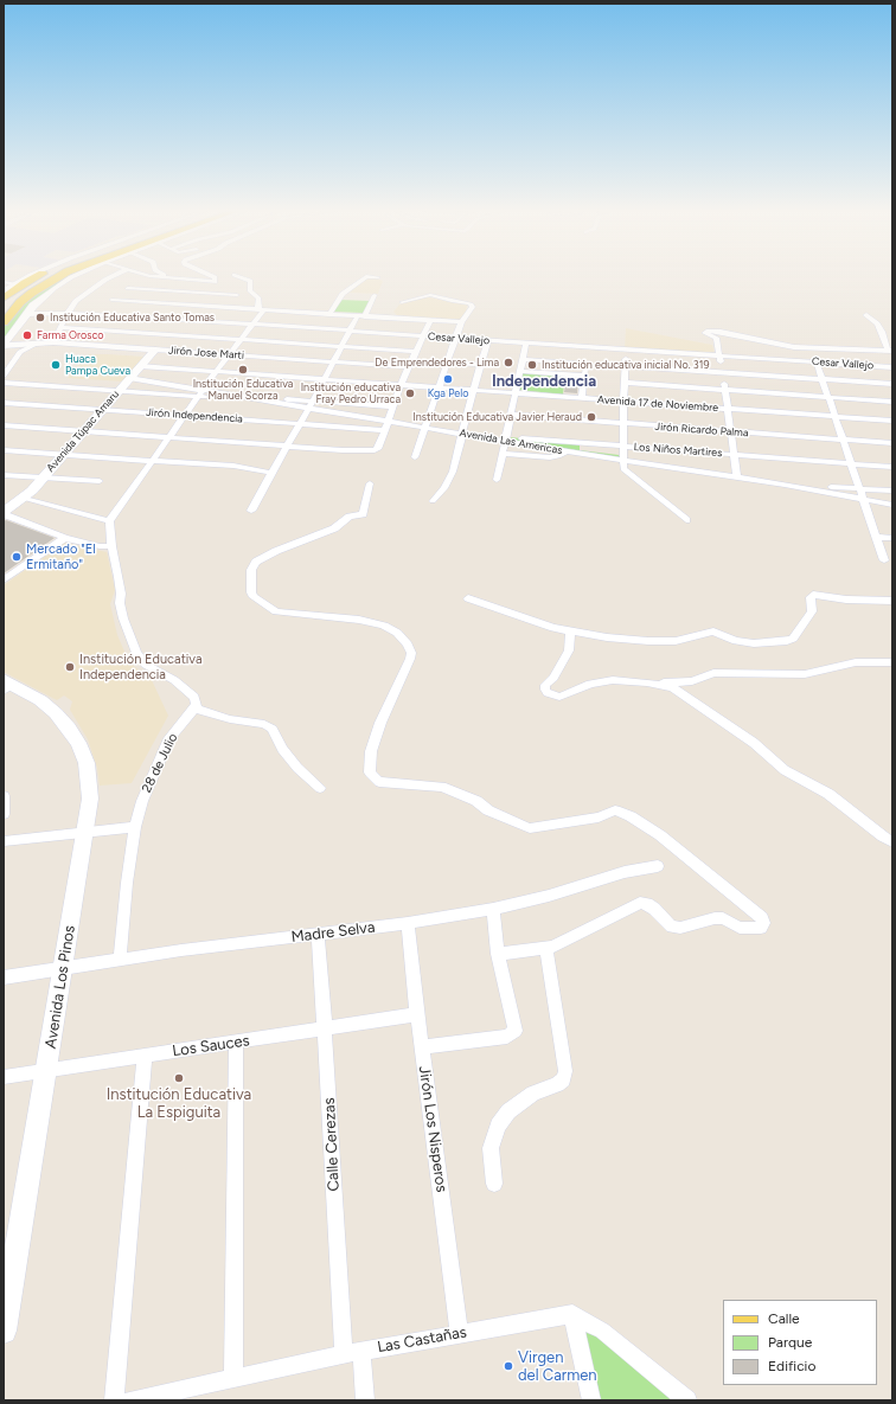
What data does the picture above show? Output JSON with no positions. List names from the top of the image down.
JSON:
{
  "streets": {
    "street": [
      "Cesar Vallejo",
      "Jirón Jose Marti",
      "Avenida 17 de Noviembre",
      "Jirón Independencia",
      "Jirón Ricardo Palma",
      "Avenida Túpac Amaru",
      "Avenida Las Americas",
      "Los Niños Martires",
      "28 de Julio",
      "Madre Selva",
      "Avenida Los Pinos",
      "Los Sauces",
      "Jirón Los Nisperos",
      "Calle Cerezas",
      "Las Castañas"
    ]
  },
  "crossings": [
    ["Cesar Vallejo", "Jirón Jose Marti"],
    ["Cesar Vallejo", "Avenida Túpac Amaru"],
    ["Jirón Jose Marti", "Avenida Túpac Amaru"],
    ["Avenida 17 de Noviembre", "Avenida Túpac Amaru"],
    ["Jirón Independencia", "Avenida Túpac Amaru"],
    ["Avenida Túpac Amaru", "Avenida Las Americas"],
    ["Avenida Las Americas", "Los Niños Martires"],
    ["28 de Julio", "Madre Selva"],
    ["Madre Selva", "Avenida Los Pinos"],
    ["Madre Selva", "Jirón Los Nisperos"],
    ["Madre Selva", "Calle Cerezas"],
    ["Avenida Los Pinos", "Los Sauces"],
    ["Los Sauces", "Jirón Los Nisperos"],
    ["Los Sauces", "Calle Cerezas"],
    ["Jirón Los Nisperos", "Las Castañas"],
    ["Calle Cerezas", "Las Castañas"]
  ],
  "districts": ["Independencia"],
  "places": [
    "Institución Educativa Santo Tomas",
    "Farma Orosco",
    "De Emprendedores - Lima",
    "Huaca Pampa Cueva",
    "Institución educativa inicial No. 319",
    "Institución Educativa Manuel Scorza",
    "Kga Pelo",
    "Institución educativa Fray Pedro Urraca",
    "Institución Educativa Javier Heraud",
    "Mercado \"El Ermitaño\"",
    "Institución Educativa Independencia",
    "Institución Educativa La Espiguita",
    "Virgen del Carmen"
  ],
  "legend": ["Calle", "Parque", "Edificio"]
}
